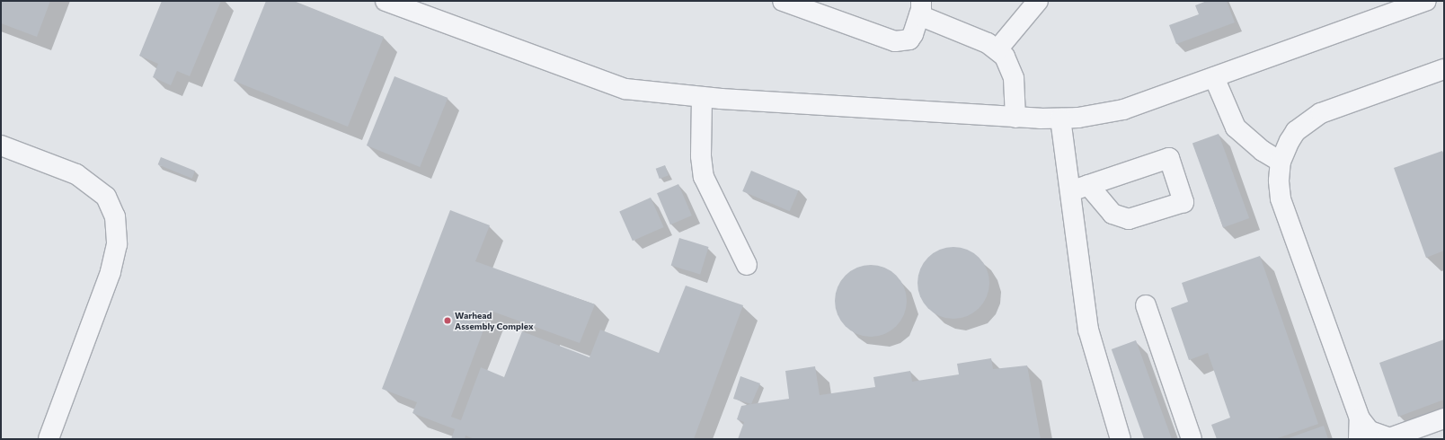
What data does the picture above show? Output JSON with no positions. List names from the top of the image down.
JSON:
{
  "places": ["Warhead Assembly Complex"]
}
